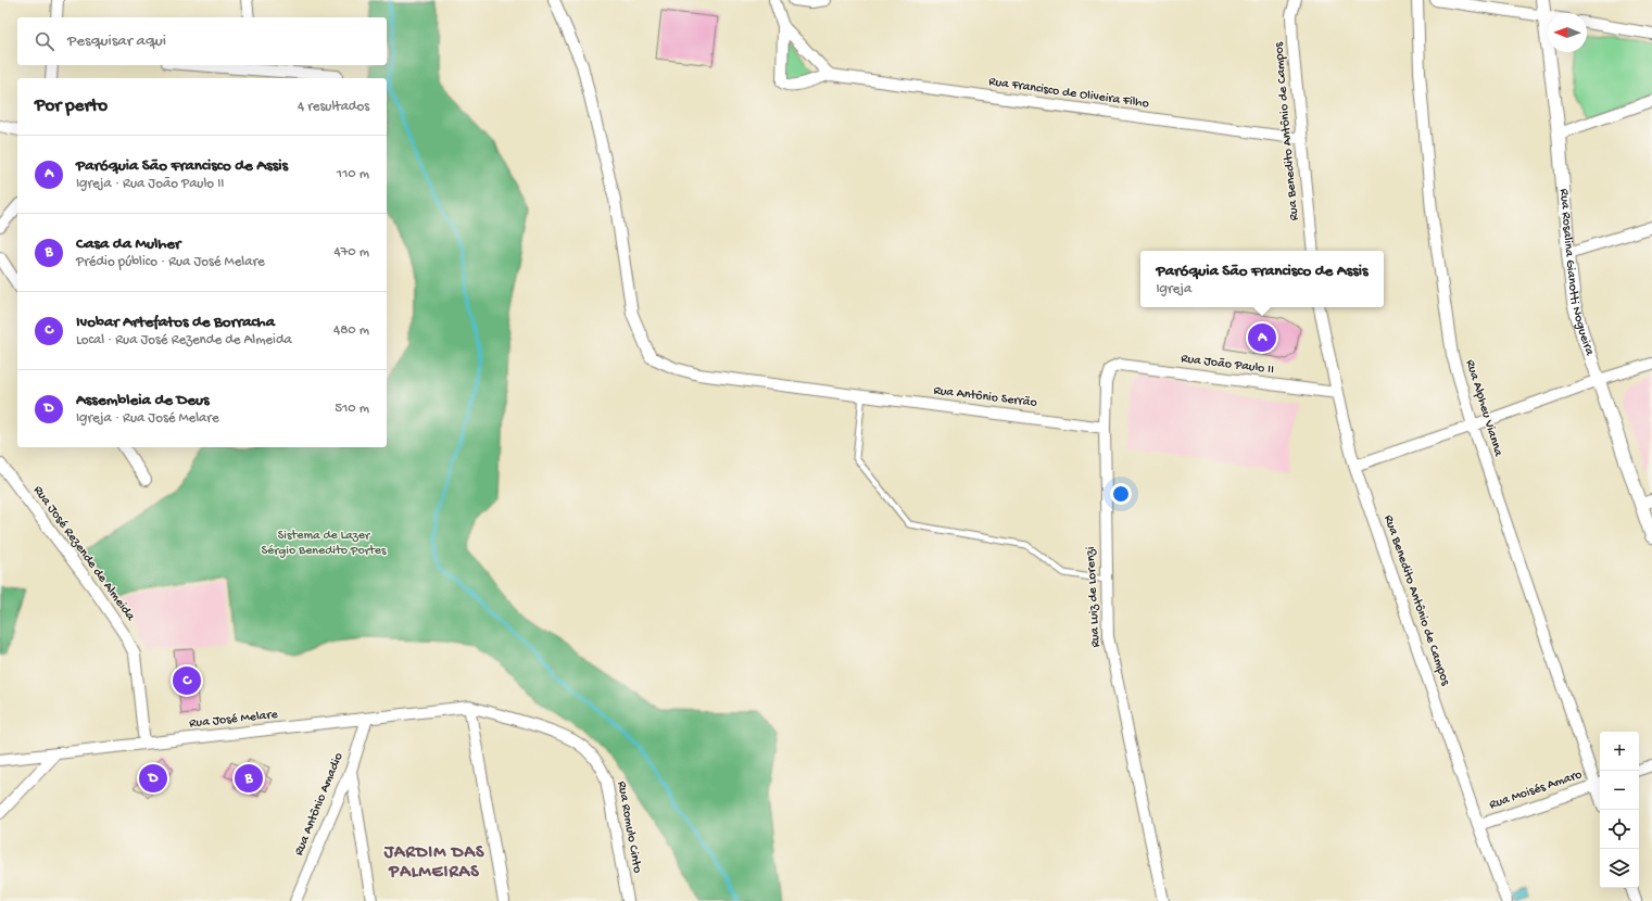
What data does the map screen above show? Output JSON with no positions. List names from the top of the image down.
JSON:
{
  "streets": {
    "street": [
      "Rua Francisco de Oliveira Filho",
      "Rua Benedito Antônio de Campos",
      "Rua Rosalina Gianotti Nogueira",
      "Rua João Paulo II",
      "Rua Antônio Serrão",
      "Rua Alpheu Vianna",
      "Rua José Rezende de Almeida",
      "Rua Luiz de Lorenzi",
      "Rua José Melare",
      "Rua Moisés Amaro",
      "Rua Antônio Amadio",
      "Rua Romulo Cinto"
    ]
  },
  "crossings": [
    ["Rua Francisco de Oliveira Filho", "Rua Benedito Antônio de Campos"],
    ["Rua Benedito Antônio de Campos", "Rua João Paulo II"],
    ["Rua Benedito Antônio de Campos", "Rua Moisés Amaro"],
    ["Rua João Paulo II", "Rua Luiz de Lorenzi"],
    ["Rua Antônio Serrão", "Rua Luiz de Lorenzi"],
    ["Rua Alpheu Vianna", "Rua Moisés Amaro"],
    ["Rua José Rezende de Almeida", "Rua José Melare"],
    ["Rua José Melare", "Rua Antônio Amadio"],
    ["Rua José Melare", "Rua Romulo Cinto"]
  ],
  "districts": ["JARDIM DAS PALMEIRAS"],
  "parks": ["Sistema de Lazer Sérgio Benedito Portes"],
  "north": "left",
  "page": {
    "search": "Pesquisar aqui",
    "heading": ["Por perto", "4 resultados"],
    "list": [
      {
        "mark": "A",
        "name": "Paróquia São Francisco de Assis",
        "note": "Igreja · Rua João Paulo II",
        "value": "110 m"
      },
      {
        "mark": "B",
        "name": "Casa da Mulher",
        "note": "Prédio público · Rua José Melare",
        "value": "470 m"
      },
      {
        "mark": "C",
        "name": "Ivobar Artefatos de Borracha",
        "note": "Local · Rua José Rezende de Almeida",
        "value": "480 m"
      },
      {
        "mark": "D",
        "name": "Assembleia de Deus",
        "note": "Igreja · Rua José Melare",
        "value": "510 m"
      }
    ],
    "popup": ["Paróquia São Francisco de Assis", "Igreja"],
    "pins": [
      "A",
      "C",
      "B",
      "D"
    ],
    "map_buttons": ["+", "−"]
  }
}
